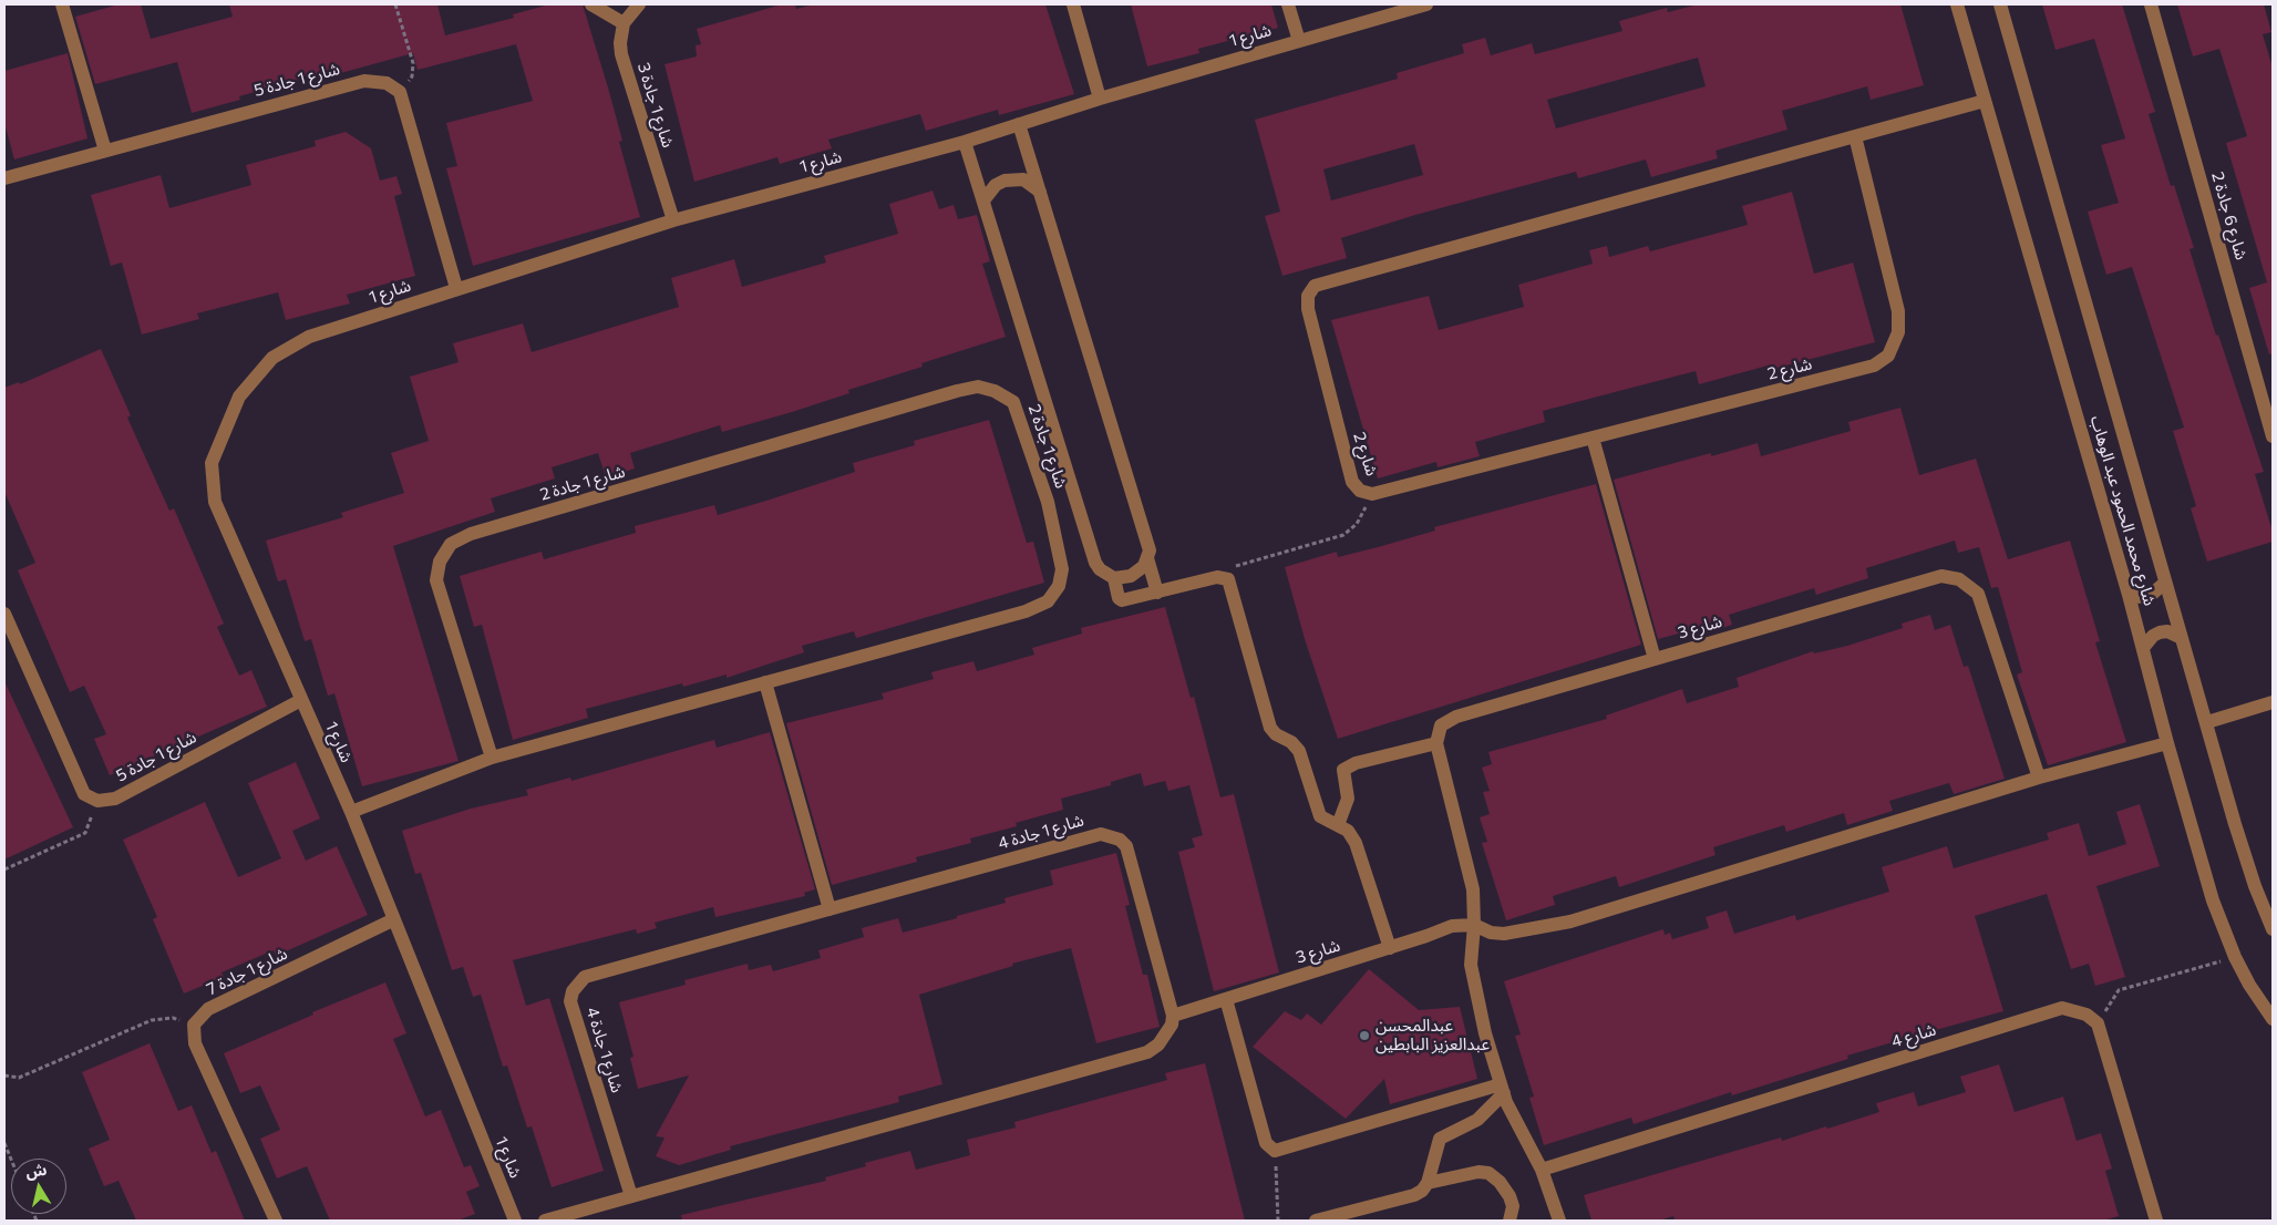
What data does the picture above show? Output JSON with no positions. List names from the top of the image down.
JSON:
{
  "streets": {
    "street": [
      "شارع 1",
      "شارع 1 جادة 5",
      "شارع 1 جادة 3",
      "شارع 6 جادة 2",
      "شارع 2",
      "شارع 1 جادة 2",
      "شارع محمد الحمود عبد الوهاب",
      "شارع 3",
      "شارع 1 جادة 4",
      "شارع 1 جادة 7",
      "شارع 4"
    ]
  },
  "crossings": [
    ["شارع 1", "شارع 1 جادة 5"],
    ["شارع 1", "شارع 1 جادة 3"],
    ["شارع 1", "شارع 1 جادة 2"],
    ["شارع 1", "شارع 1 جادة 7"],
    ["شارع 2", "شارع محمد الحمود عبد الوهاب"],
    ["شارع محمد الحمود عبد الوهاب", "شارع 3"],
    ["شارع 3", "شارع 1 جادة 4"]
  ],
  "places": ["عبدالمحسن عبدالعزيز البابطين"],
  "north": "top"
}
